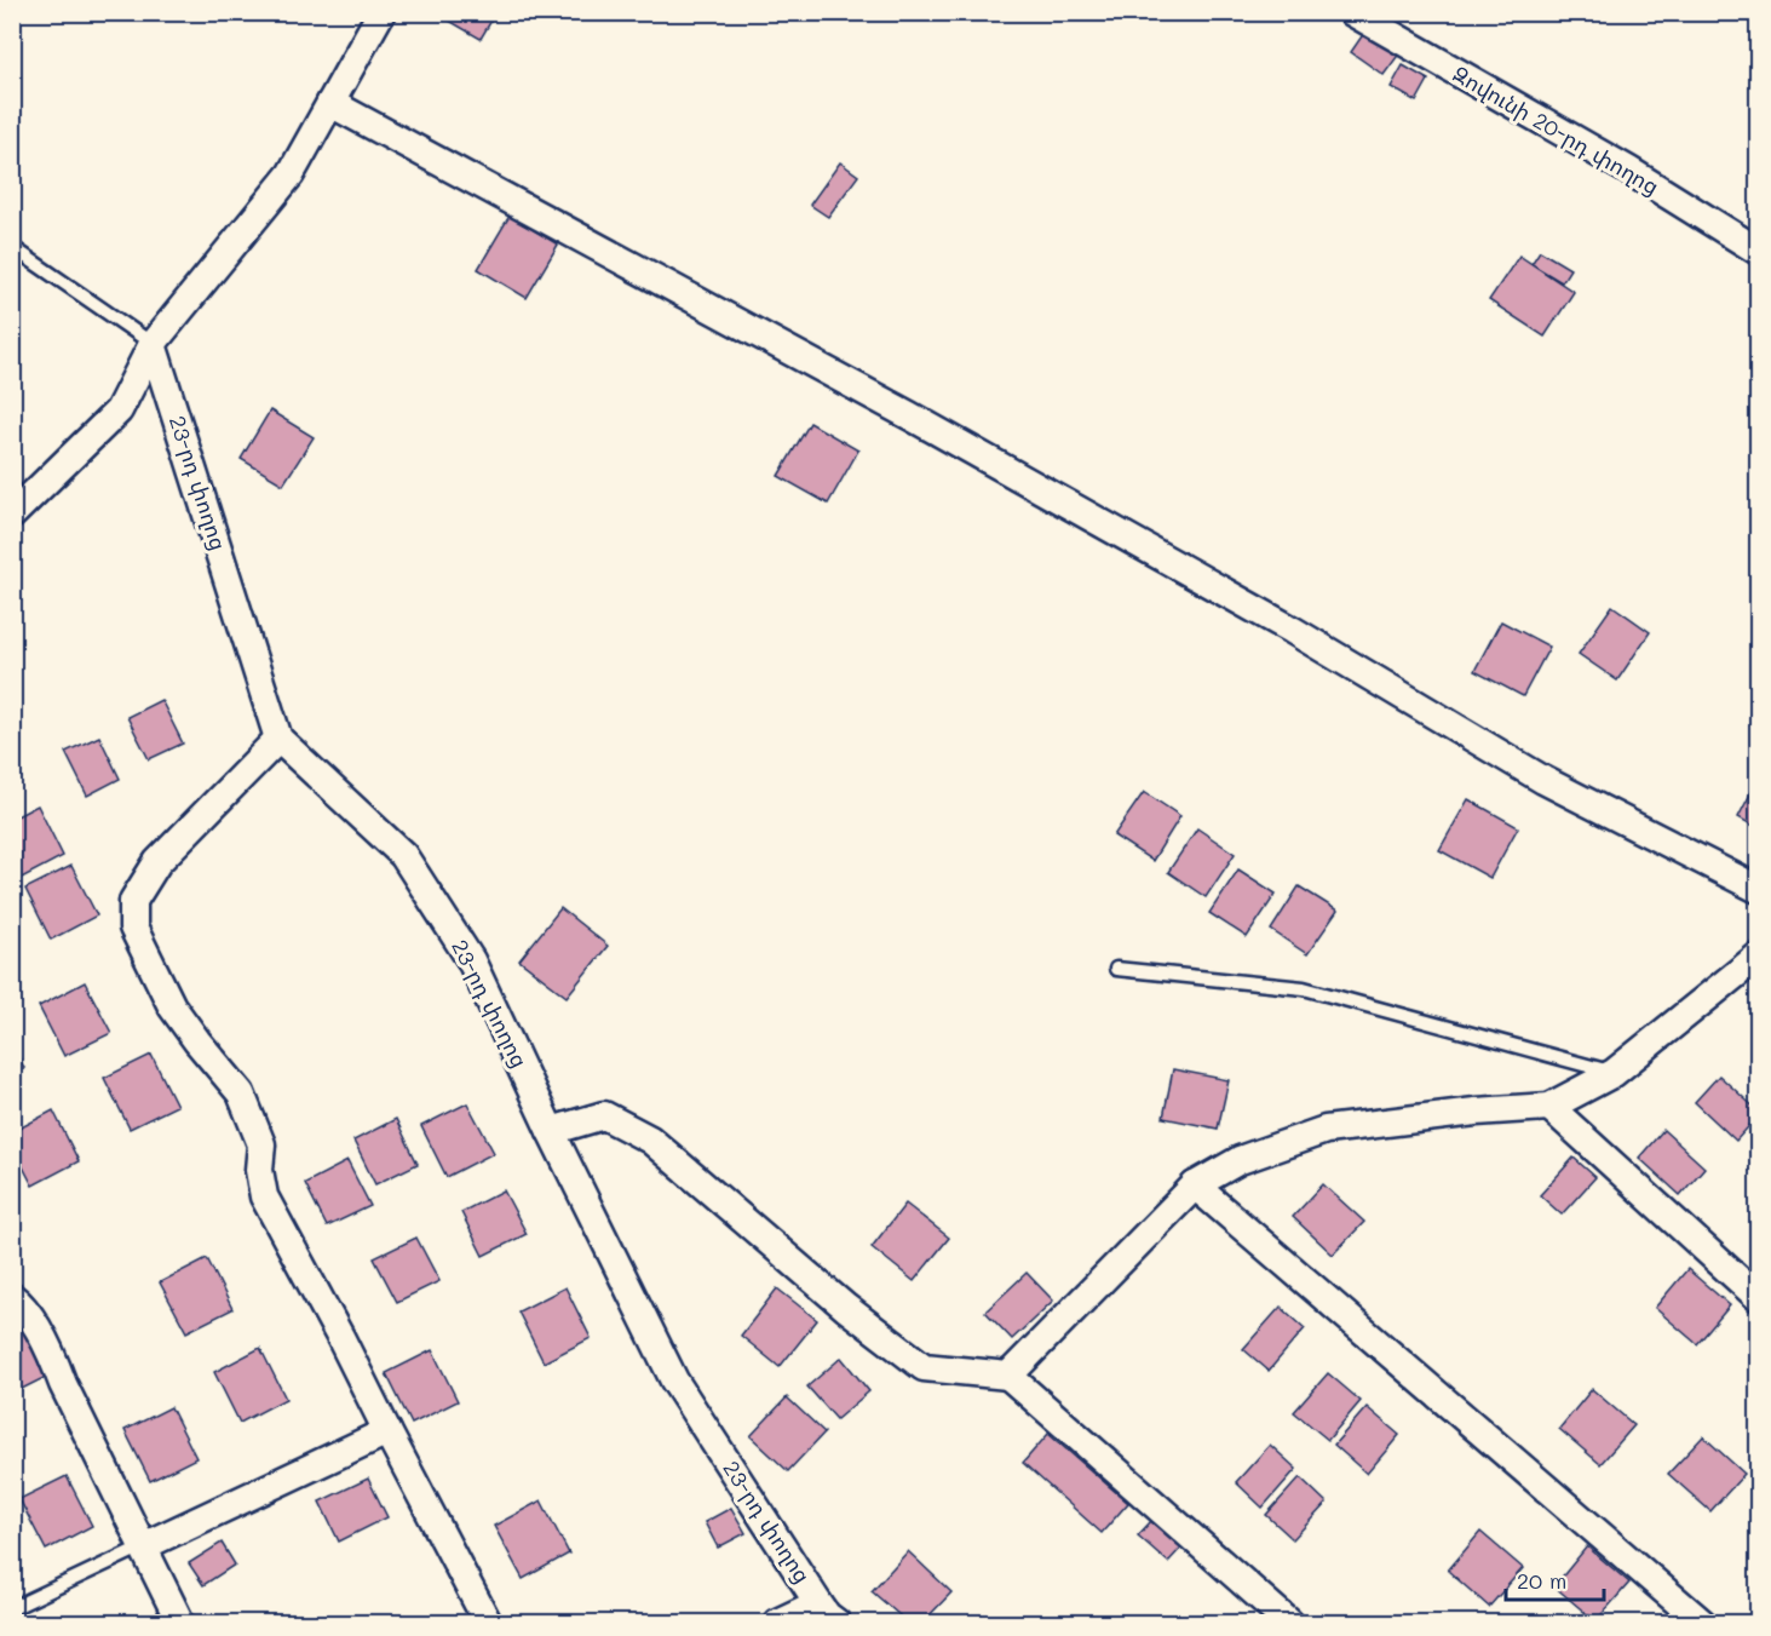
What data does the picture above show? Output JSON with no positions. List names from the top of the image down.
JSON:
{
  "streets": {
    "street": ["Զովունի 20-րդ փողոց", "23-րդ փողոց"]
  },
  "scale_bar": "20 m"
}
